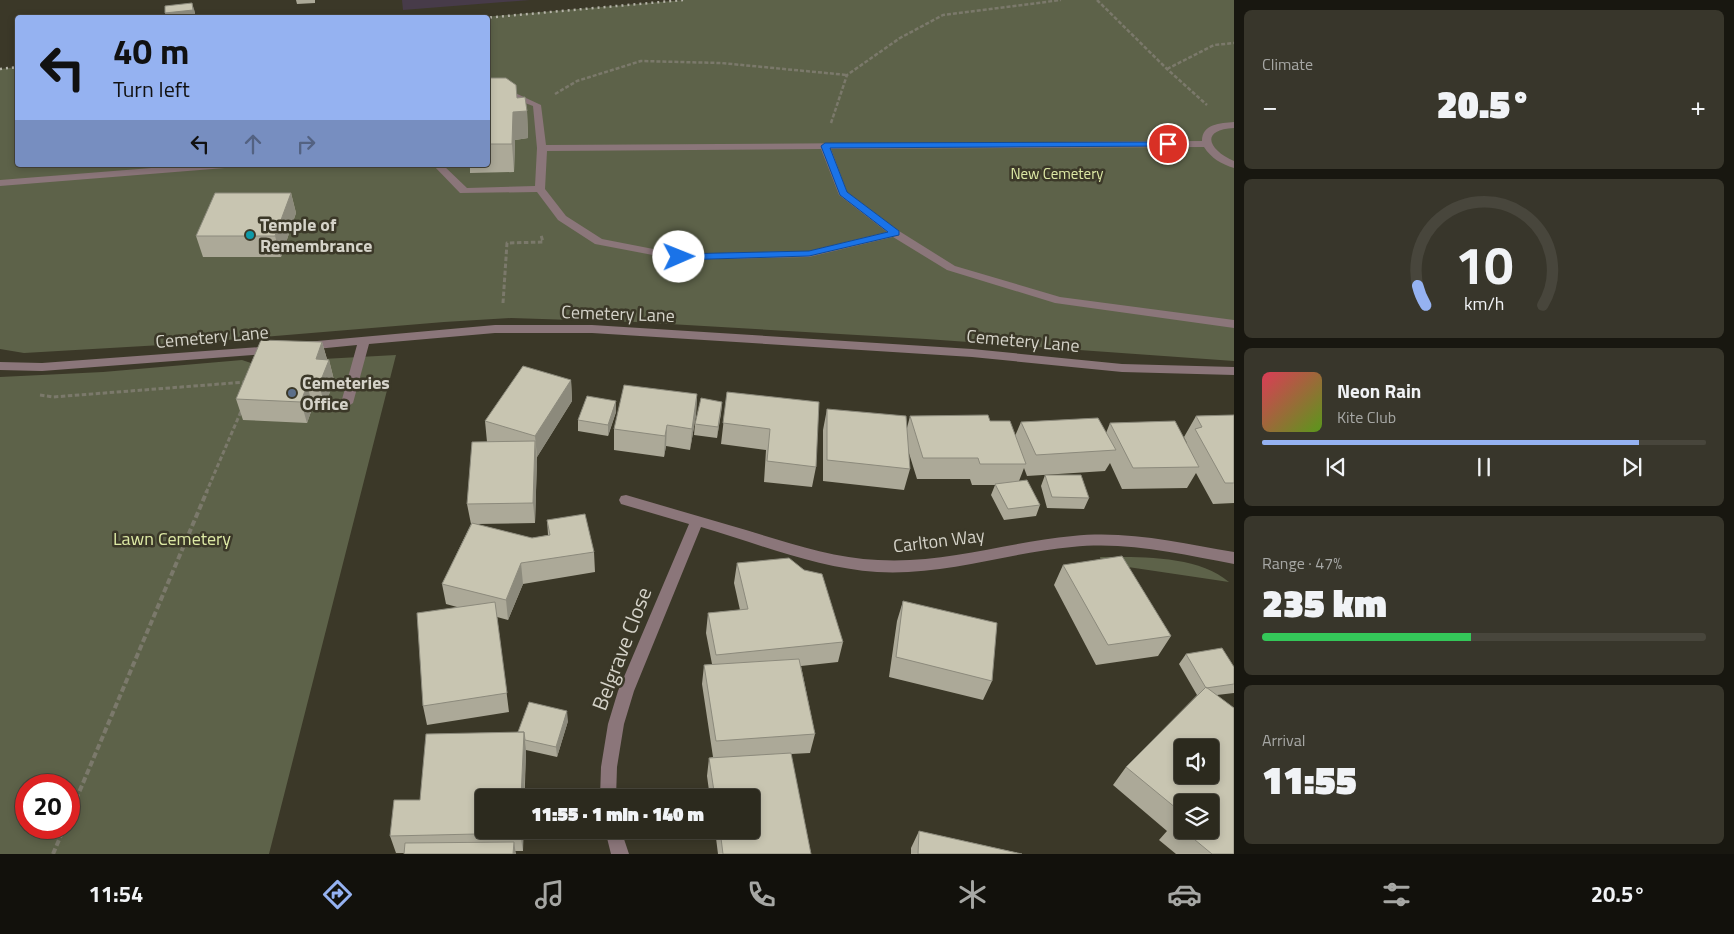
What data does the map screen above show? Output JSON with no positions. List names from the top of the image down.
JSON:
{
  "streets": {
    "street": ["Cemetery Lane", "Carlton Way", "Belgrave Close"]
  },
  "crossings": [
    ["Carlton Way", "Belgrave Close"]
  ],
  "parks": ["New Cemetery", "Lawn Cemetery"],
  "places": ["Temple of Remembrance", "Cemeteries Office"],
  "page": {
    "tile": [
      "Climate",
      ["Range · 47%", "235 km"],
      ["Arrival", "11:55"]
    ],
    "turn": ["40 m", "Turn left"],
    "heat": ["−", "20.5°", "+"],
    "song": ["Neon Rain", "Kite Club"],
    "limit": "20",
    "trip": "11:55 · 1 min · 140 m",
    "tabs": ["11:54", "20.5°"],
    "gauge": ["10", "km/h"]
  }
}
